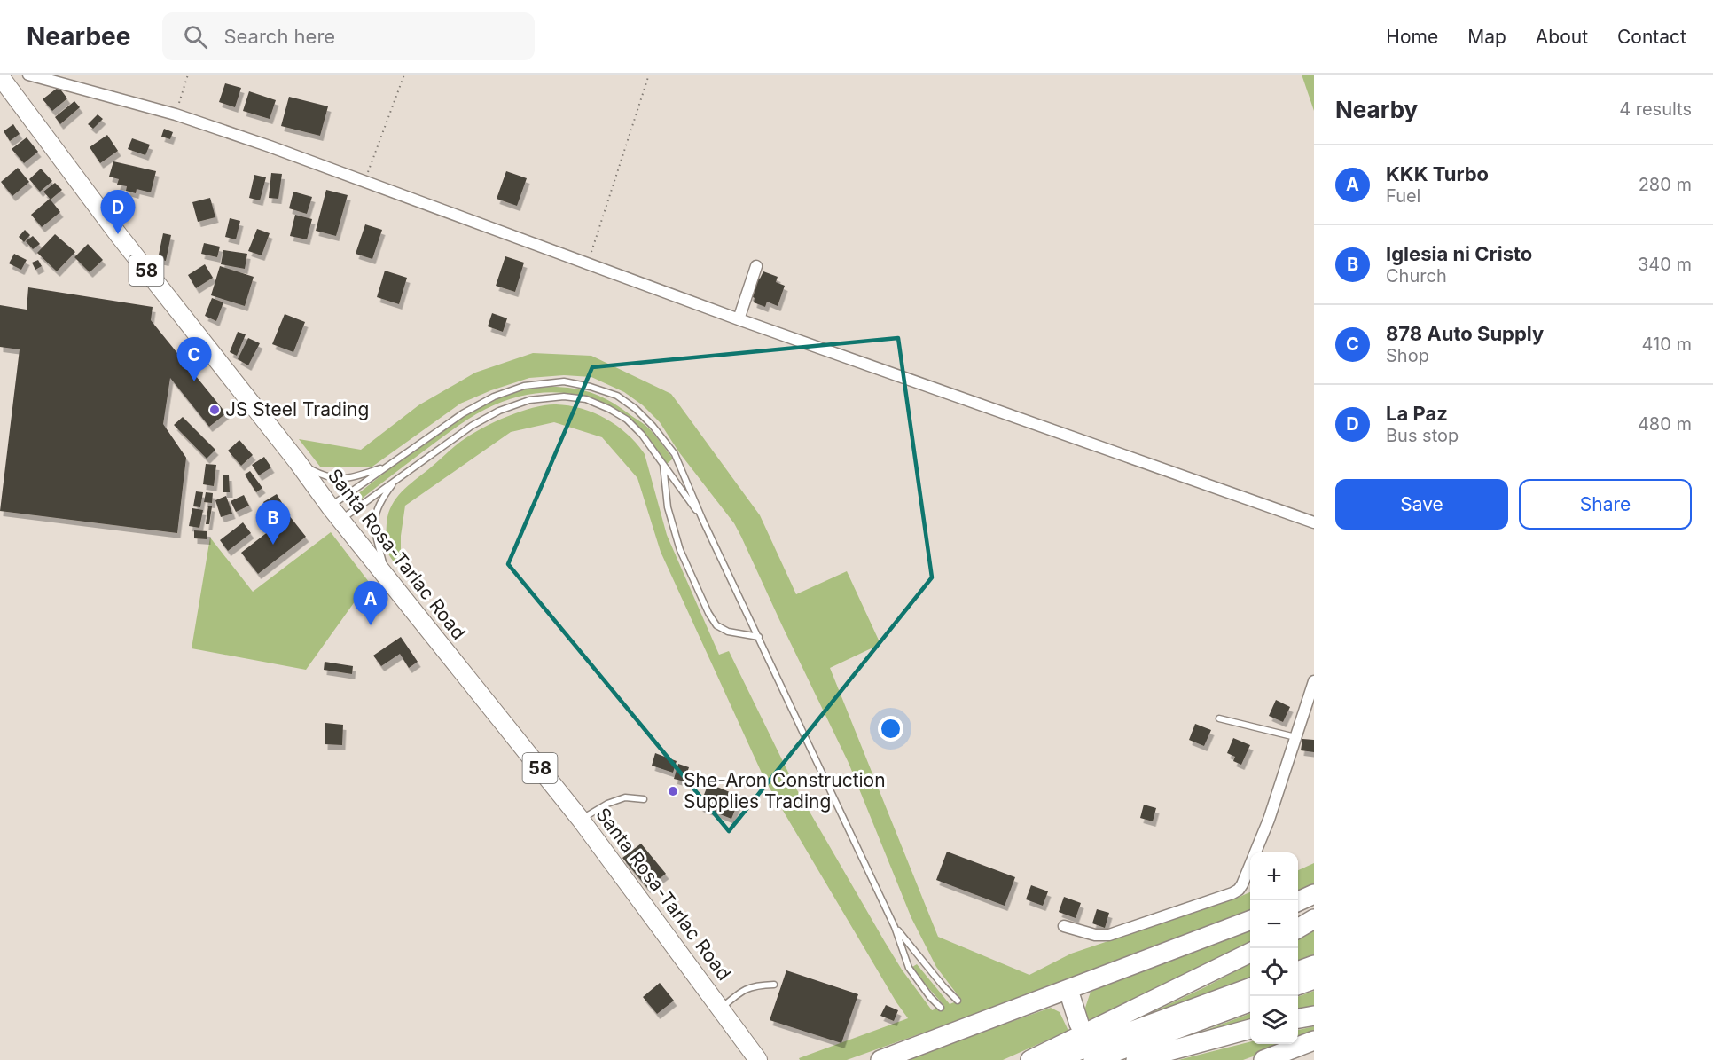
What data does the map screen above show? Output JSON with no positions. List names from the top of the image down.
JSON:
{
  "streets": {
    "highway": ["58", "Santa Rosa-Tarlac Road"]
  },
  "places": ["JS Steel Trading", "She-Aron Construction Supplies Trading"],
  "page": {
    "header": "Nearbee",
    "search": "Search here",
    "nav": [
      "Home",
      "Map",
      "About",
      "Contact"
    ],
    "heading": ["Nearby", "4 results"],
    "list": [
      {
        "mark": "A",
        "name": "KKK Turbo",
        "note": "Fuel",
        "value": "280 m"
      },
      {
        "mark": "B",
        "name": "Iglesia ni Cristo",
        "note": "Church",
        "value": "340 m"
      },
      {
        "mark": "C",
        "name": "878 Auto Supply",
        "note": "Shop",
        "value": "410 m"
      },
      {
        "mark": "D",
        "name": "La Paz",
        "note": "Bus stop",
        "value": "480 m"
      }
    ],
    "pins": [
      "D",
      "C",
      "B",
      "A"
    ],
    "buttons": ["Save", "Share"],
    "map_buttons": ["+", "−"]
  }
}
